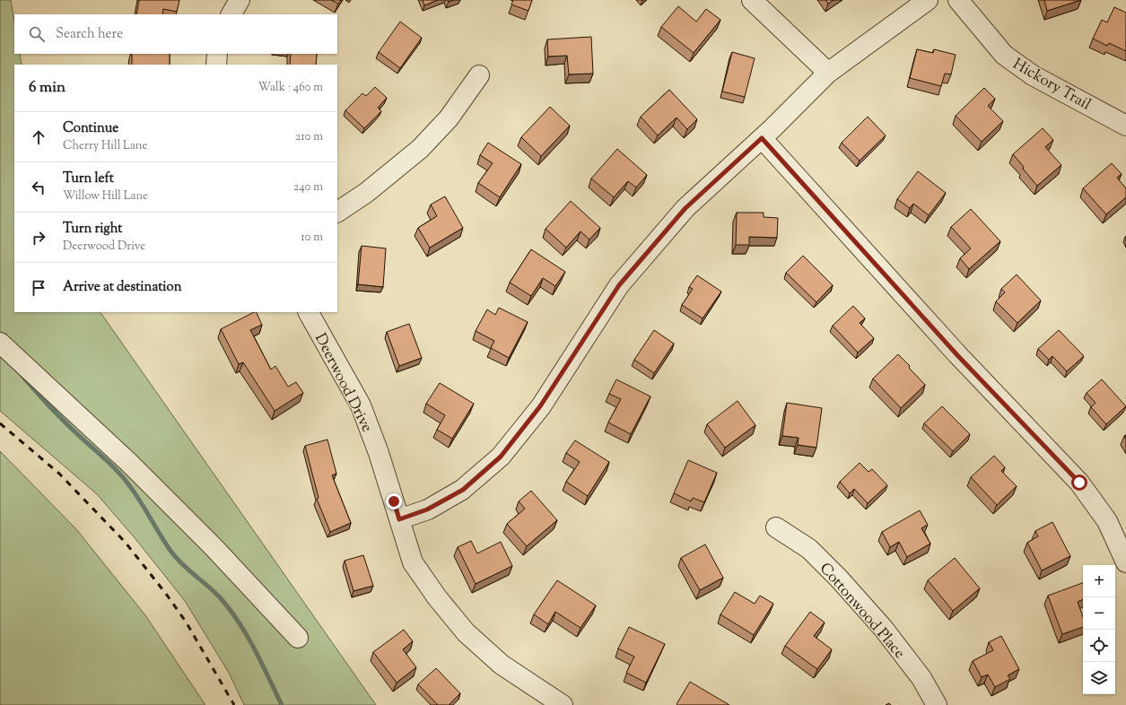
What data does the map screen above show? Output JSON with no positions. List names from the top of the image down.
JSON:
{
  "streets": {
    "street": ["Hickory Trail", "Deerwood Drive", "Cottonwood Place"]
  },
  "page": {
    "search": "Search here",
    "heading": ["6 min", "Walk · 460 m"],
    "list": [
      ["Continue", "Cherry Hill Lane", "210 m"],
      ["Turn left", "Willow Hill Lane", "240 m"],
      ["Turn right", "Deerwood Drive", "10 m"],
      "Arrive at destination"
    ],
    "map_buttons": ["+", "−"]
  }
}
